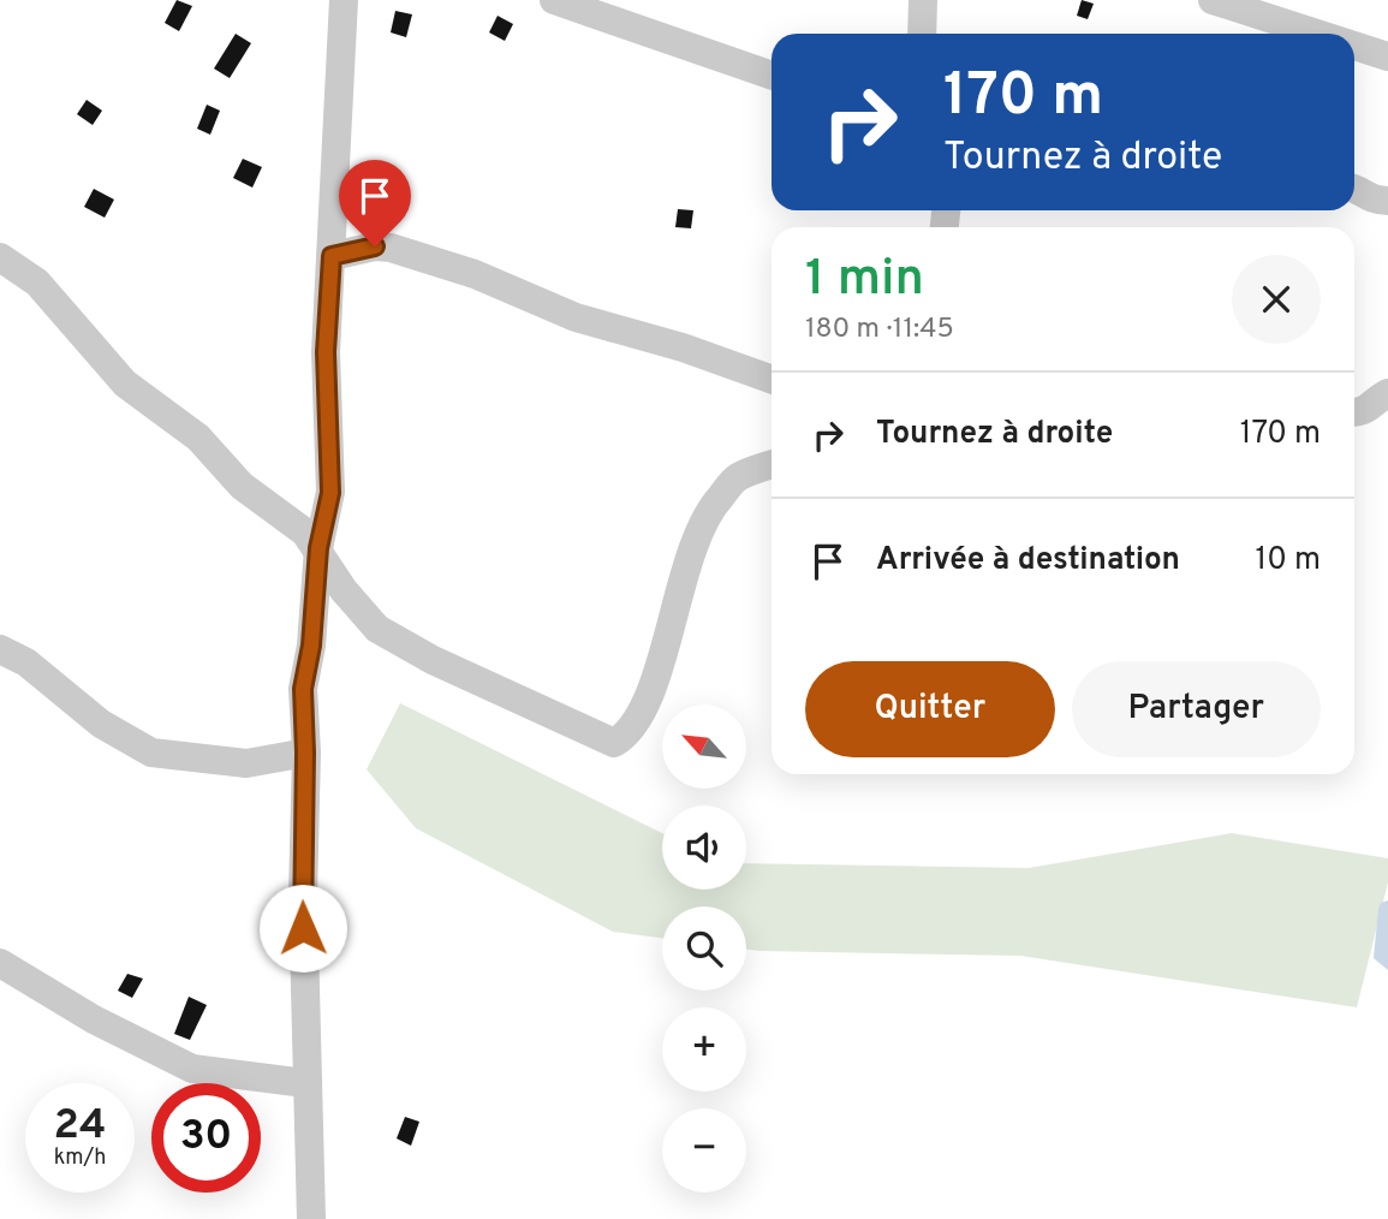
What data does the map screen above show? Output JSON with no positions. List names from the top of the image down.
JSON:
{
  "north": "top left",
  "page": {
    "turn": ["170 m", "Tournez à droite"],
    "heading": ["1 min", "180 m · 11:45"],
    "list": [
      {
        "name": "Tournez à droite",
        "value": "170 m"
      },
      {
        "name": "Arrivée à destination",
        "value": "10 m"
      }
    ],
    "buttons": ["Quitter", "Partager"],
    "map_buttons": ["+", "−"],
    "speed": "24 km/h",
    "limit": "30"
  }
}
